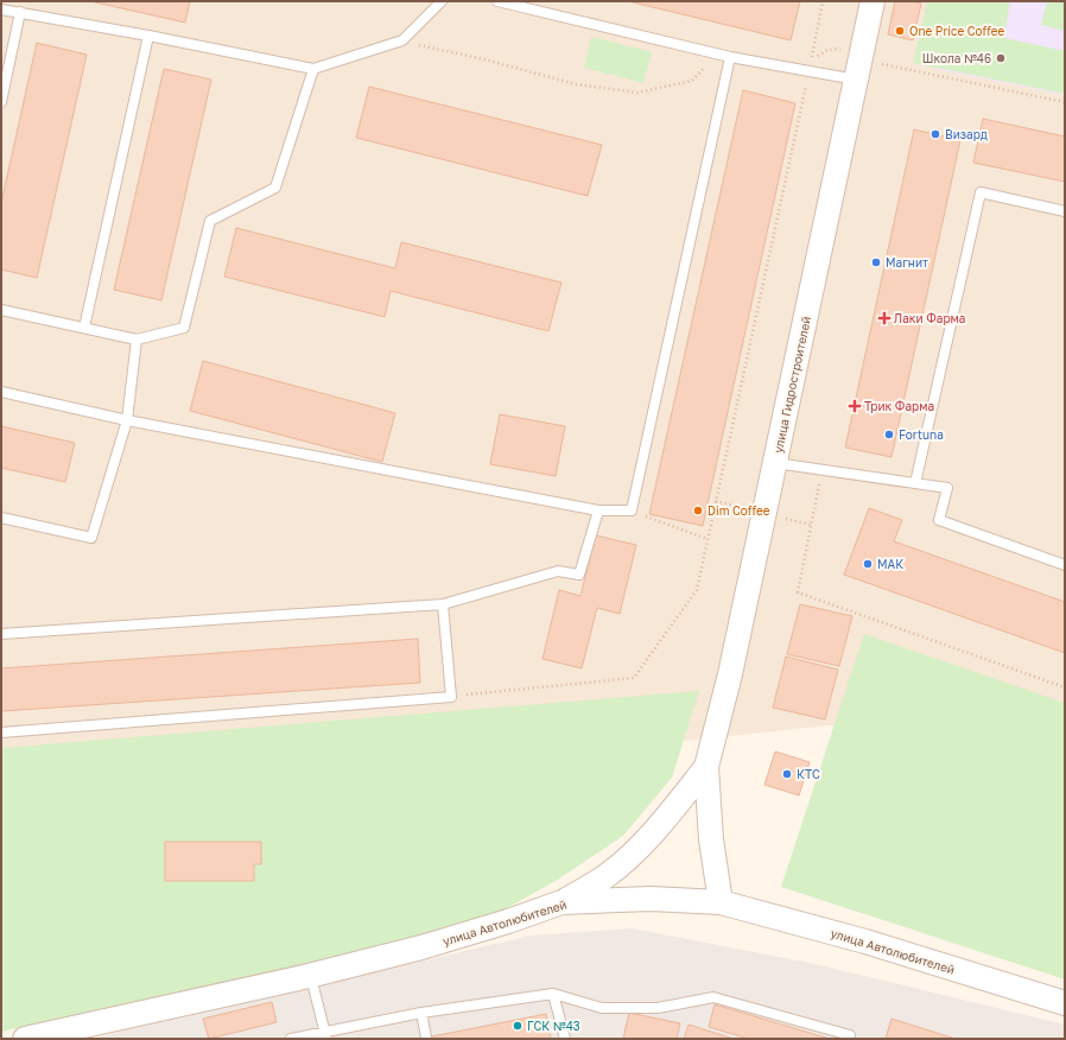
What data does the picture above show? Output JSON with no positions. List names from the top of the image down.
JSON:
{
  "streets": {
    "street": ["улица Гидростроителей", "улица Автолюбителей"]
  },
  "crossings": [
    ["улица Гидростроителей", "улица Автолюбителей"]
  ],
  "places": {
    "other": [
      "One Price Coffee",
      "Школа №46",
      "Визард",
      "Магнит",
      "Fortuna",
      "Dim Coffee",
      "МАК",
      "КТС",
      "ГСК №43"
    ],
    "health": ["Лаки Фарма", "Трик Фарма"]
  }
}
